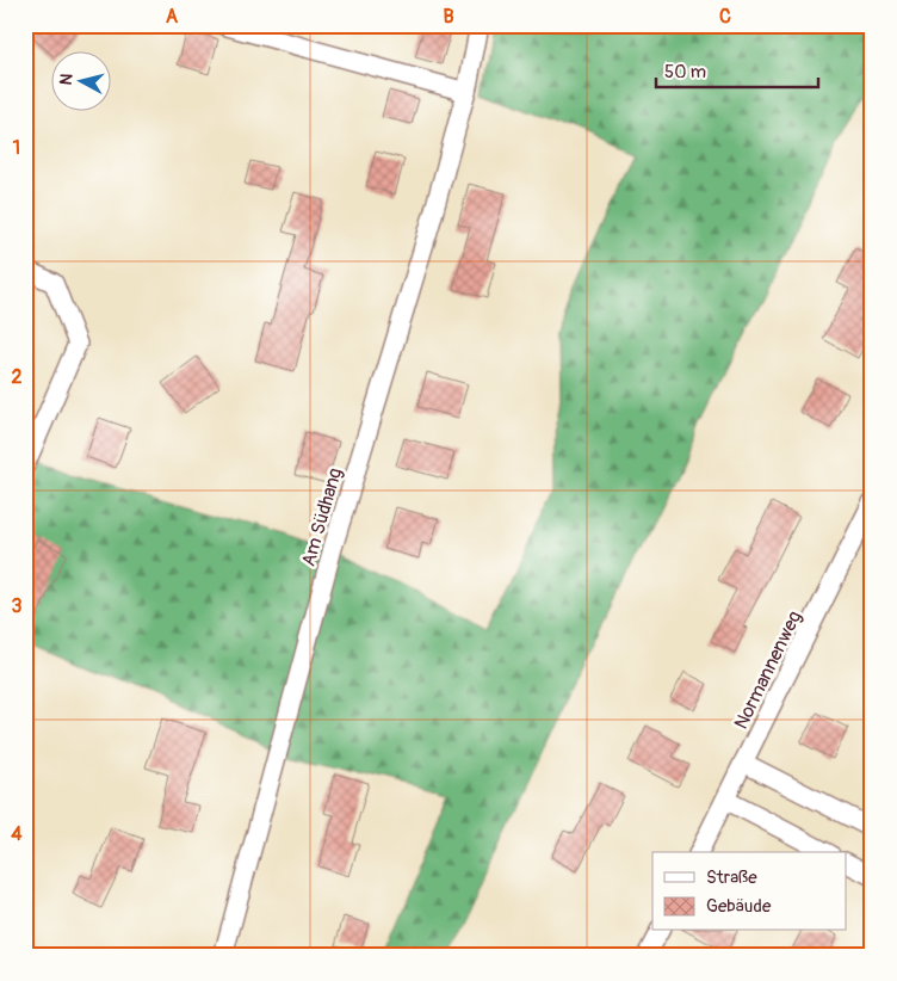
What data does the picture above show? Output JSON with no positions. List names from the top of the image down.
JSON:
{
  "streets": {
    "street": ["Am Südhang", "Normannenweg"]
  },
  "legend": ["Straße", "Gebäude"],
  "scale_bar": "50 m",
  "north": "left",
  "grid": {
    "columns": ["A", "B", "C"],
    "rows": [
      "1",
      "2",
      "3",
      "4"
    ]
  }
}
